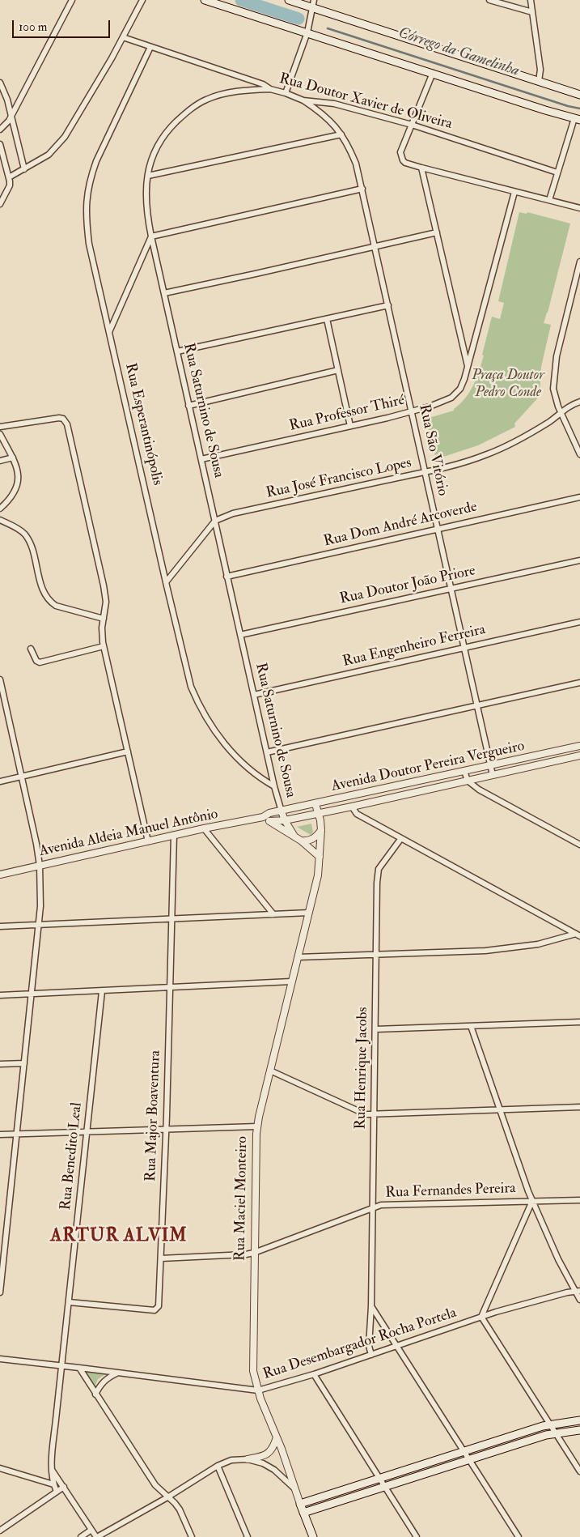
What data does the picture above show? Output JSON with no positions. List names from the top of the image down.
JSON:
{
  "streets": {
    "main road": ["Rua Maciel Monteiro"],
    "street": [
      "Rua Doutor Xavier de Oliveira",
      "Rua Saturnino de Sousa",
      "Rua Professor Thiré",
      "Rua Esperantinópolis",
      "Rua São Vitório",
      "Rua José Francisco Lopes",
      "Rua Dom André Arcoverde",
      "Rua Doutor João Priore",
      "Rua Engenheiro Ferreira",
      "Avenida Doutor Pereira Vergueiro",
      "Avenida Aldeia Manuel Antônio",
      "Rua Henrique Jacobs",
      "Rua Major Boaventura",
      "Rua Benedito Leal",
      "Rua Fernandes Pereira",
      "Rua Desembargador Rocha Portela"
    ]
  },
  "crossings": [
    ["Rua Doutor Xavier de Oliveira", "Rua Saturnino de Sousa"],
    ["Rua Doutor Xavier de Oliveira", "Rua Esperantinópolis"],
    ["Rua Saturnino de Sousa", "Rua Professor Thiré"],
    ["Rua Saturnino de Sousa", "Rua Esperantinópolis"],
    ["Rua Saturnino de Sousa", "Rua José Francisco Lopes"],
    ["Rua Saturnino de Sousa", "Rua Dom André Arcoverde"],
    ["Rua Saturnino de Sousa", "Rua Doutor João Priore"],
    ["Rua Saturnino de Sousa", "Rua Engenheiro Ferreira"],
    ["Rua Saturnino de Sousa", "Avenida Doutor Pereira Vergueiro"],
    ["Rua Saturnino de Sousa", "Avenida Aldeia Manuel Antônio"],
    ["Rua Professor Thiré", "Rua São Vitório"],
    ["Rua Esperantinópolis", "Rua José Francisco Lopes"],
    ["Rua São Vitório", "Rua José Francisco Lopes"],
    ["Rua São Vitório", "Rua Dom André Arcoverde"],
    ["Rua São Vitório", "Rua Doutor João Priore"],
    ["Rua São Vitório", "Rua Engenheiro Ferreira"],
    ["Rua São Vitório", "Avenida Doutor Pereira Vergueiro"],
    ["Avenida Doutor Pereira Vergueiro", "Avenida Aldeia Manuel Antônio"],
    ["Avenida Doutor Pereira Vergueiro", "Rua Maciel Monteiro"],
    ["Avenida Aldeia Manuel Antônio", "Rua Major Boaventura"],
    ["Rua Henrique Jacobs", "Rua Fernandes Pereira"],
    ["Rua Henrique Jacobs", "Rua Desembargador Rocha Portela"],
    ["Rua Major Boaventura", "Rua Benedito Leal"],
    ["Rua Major Boaventura", "Rua Fernandes Pereira"],
    ["Rua Benedito Leal", "Rua Desembargador Rocha Portela"],
    ["Rua Fernandes Pereira", "Rua Maciel Monteiro"],
    ["Rua Maciel Monteiro", "Rua Desembargador Rocha Portela"]
  ],
  "districts": ["ARTUR ALVIM"],
  "water": ["Córrego da Gamelinha"],
  "parks": ["Praça Doutor Pedro Conde"],
  "scale_bar": "100 m"
}
